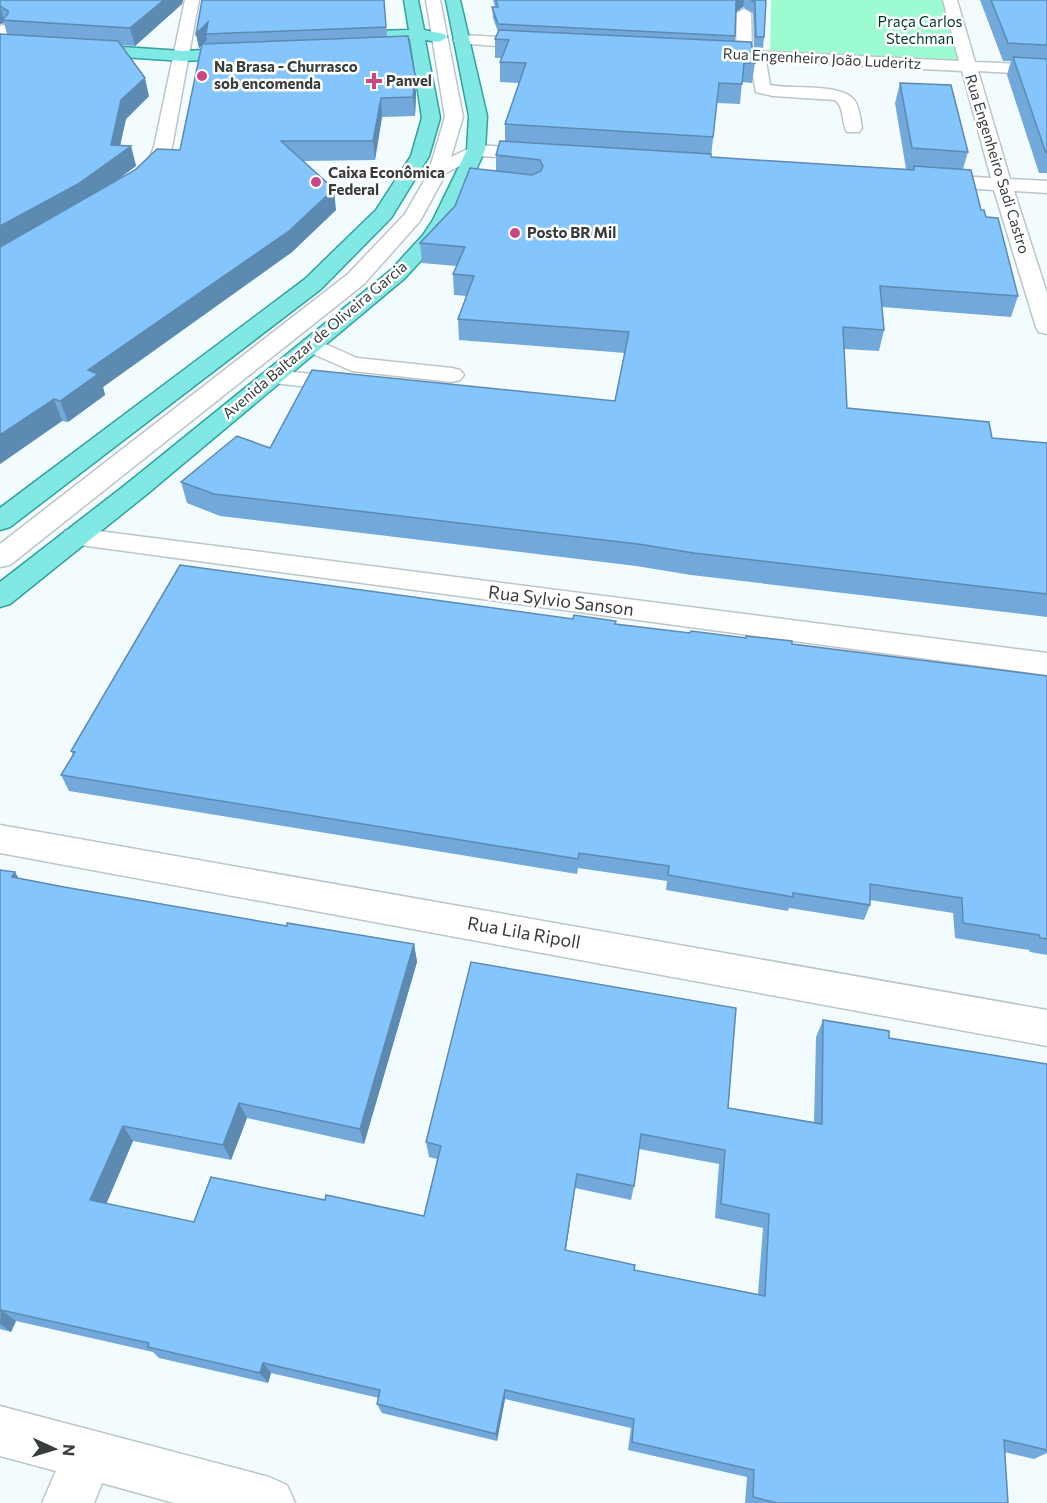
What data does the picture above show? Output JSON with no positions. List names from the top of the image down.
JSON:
{
  "streets": {
    "main road": ["Avenida Baltazar de Oliveira Garcia"],
    "street": [
      "Rua Engenheiro João Luderitz",
      "Rua Engenheiro Sadi Castro",
      "Rua Sylvio Sanson",
      "Rua Lila Ripoll"
    ]
  },
  "crossings": [
    ["Rua Engenheiro João Luderitz", "Rua Engenheiro Sadi Castro"],
    ["Avenida Baltazar de Oliveira Garcia", "Rua Sylvio Sanson"]
  ],
  "parks": ["Praça Carlos Stechman"],
  "places": {
    "other": ["Na Brasa - Churrasco sob encomenda", "Caixa Econômica Federal", "Posto BR Mil"],
    "health": ["Panvel"]
  },
  "north": "right"
}
